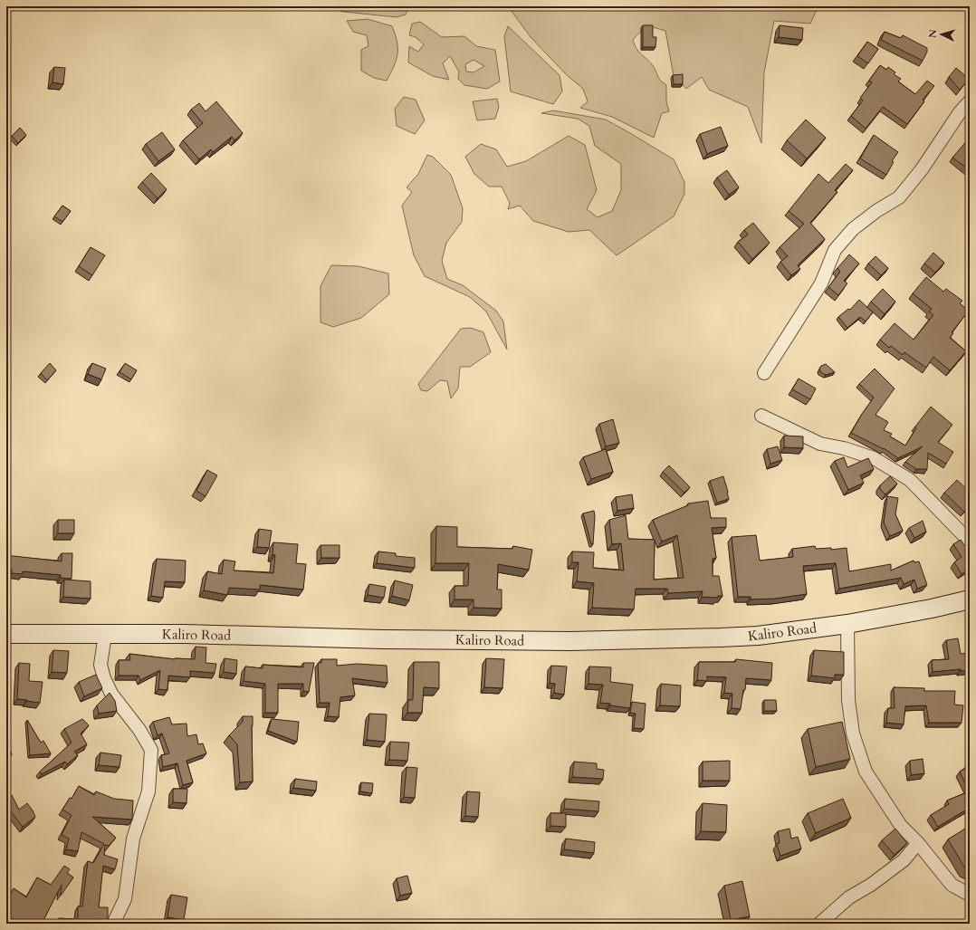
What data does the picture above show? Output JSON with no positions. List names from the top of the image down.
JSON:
{
  "streets": {
    "main road": ["Kaliro Road"]
  },
  "north": "left"
}
